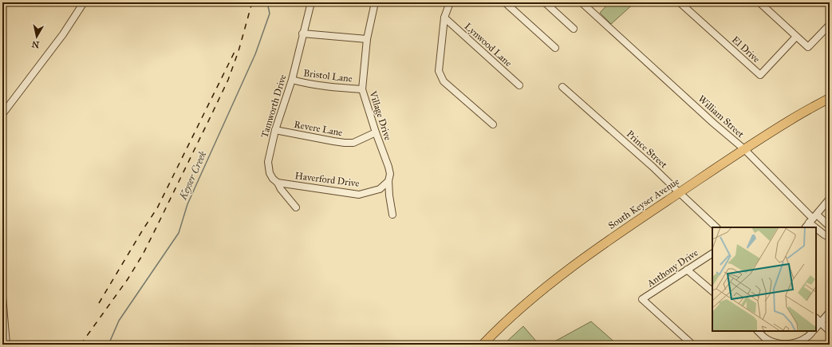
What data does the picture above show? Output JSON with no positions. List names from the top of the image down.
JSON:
{
  "streets": {
    "main road": ["South Keyser Avenue"],
    "street": [
      "Lynwood Lane",
      "El Drive",
      "Bristol Lane",
      "Tamworth Drive",
      "Village Drive",
      "William Street",
      "Revere Lane",
      "Prince Street",
      "Haverford Drive",
      "Anthony Drive"
    ]
  },
  "crossings": [
    ["Bristol Lane", "Tamworth Drive"],
    ["Bristol Lane", "Village Drive"],
    ["Tamworth Drive", "Revere Lane"],
    ["Tamworth Drive", "Haverford Drive"],
    ["Village Drive", "Revere Lane"],
    ["Village Drive", "Haverford Drive"],
    ["William Street", "South Keyser Avenue"],
    ["Prince Street", "South Keyser Avenue"]
  ],
  "water": ["Keyser Creek"],
  "north": "bottom"
}
